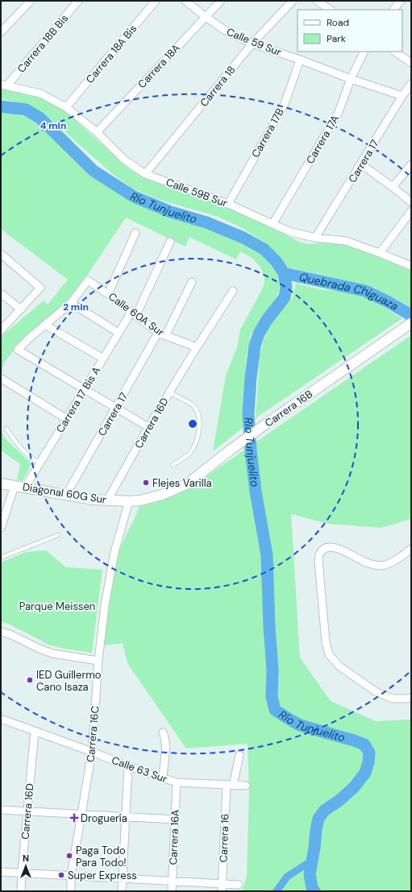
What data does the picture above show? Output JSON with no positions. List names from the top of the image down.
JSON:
{
  "streets": {
    "street": [
      "Calle 59 Sur",
      "Carrera 18B Bis",
      "Carrera 18A Bis",
      "Carrera 18A",
      "Carrera 18",
      "Carrera 17B",
      "Carrera 17A",
      "Carrera 17",
      "Calle 59B Sur",
      "Calle 60A Sur",
      "Carrera 17 Bis A",
      "Carrera 16B",
      "Carrera 16D",
      "Diagonal 60G Sur",
      "Carrera 16C",
      "Calle 63 Sur",
      "Carrera 16A",
      "Carrera 16"
    ]
  },
  "crossings": [
    ["Calle 59 Sur", "Carrera 18A"],
    ["Calle 59 Sur", "Carrera 18"],
    ["Calle 59 Sur", "Carrera 17B"],
    ["Calle 59 Sur", "Carrera 17A"],
    ["Calle 59 Sur", "Carrera 17"],
    ["Carrera 18B Bis", "Calle 59B Sur"],
    ["Carrera 18A Bis", "Calle 59B Sur"],
    ["Carrera 18A", "Calle 59B Sur"],
    ["Carrera 18", "Calle 59B Sur"],
    ["Carrera 17B", "Calle 59B Sur"],
    ["Carrera 17A", "Calle 59B Sur"],
    ["Carrera 17", "Calle 59B Sur"],
    ["Carrera 17", "Calle 60A Sur"],
    ["Carrera 17", "Diagonal 60G Sur"],
    ["Calle 60A Sur", "Carrera 17 Bis A"],
    ["Calle 60A Sur", "Carrera 16D"],
    ["Carrera 17 Bis A", "Diagonal 60G Sur"],
    ["Carrera 16B", "Diagonal 60G Sur"],
    ["Carrera 16B", "Carrera 16C"],
    ["Carrera 16D", "Diagonal 60G Sur"],
    ["Carrera 16D", "Calle 63 Sur"],
    ["Diagonal 60G Sur", "Carrera 16C"],
    ["Carrera 16C", "Calle 63 Sur"],
    ["Calle 63 Sur", "Carrera 16A"],
    ["Calle 63 Sur", "Carrera 16"]
  ],
  "water": ["Río Tunjuelito", "Quebrada Chiguaza"],
  "parks": ["Parque Meissen"],
  "places": {
    "other": [
      "Flejes Varilla",
      "IED Guillermo Cano Isaza",
      "Paga Todo Para Todo!",
      "Super Express"
    ],
    "health": ["Droguería"]
  },
  "legend": ["Road", "Park"],
  "north": "top",
  "rings": ["4 min", "2 min"]
}
